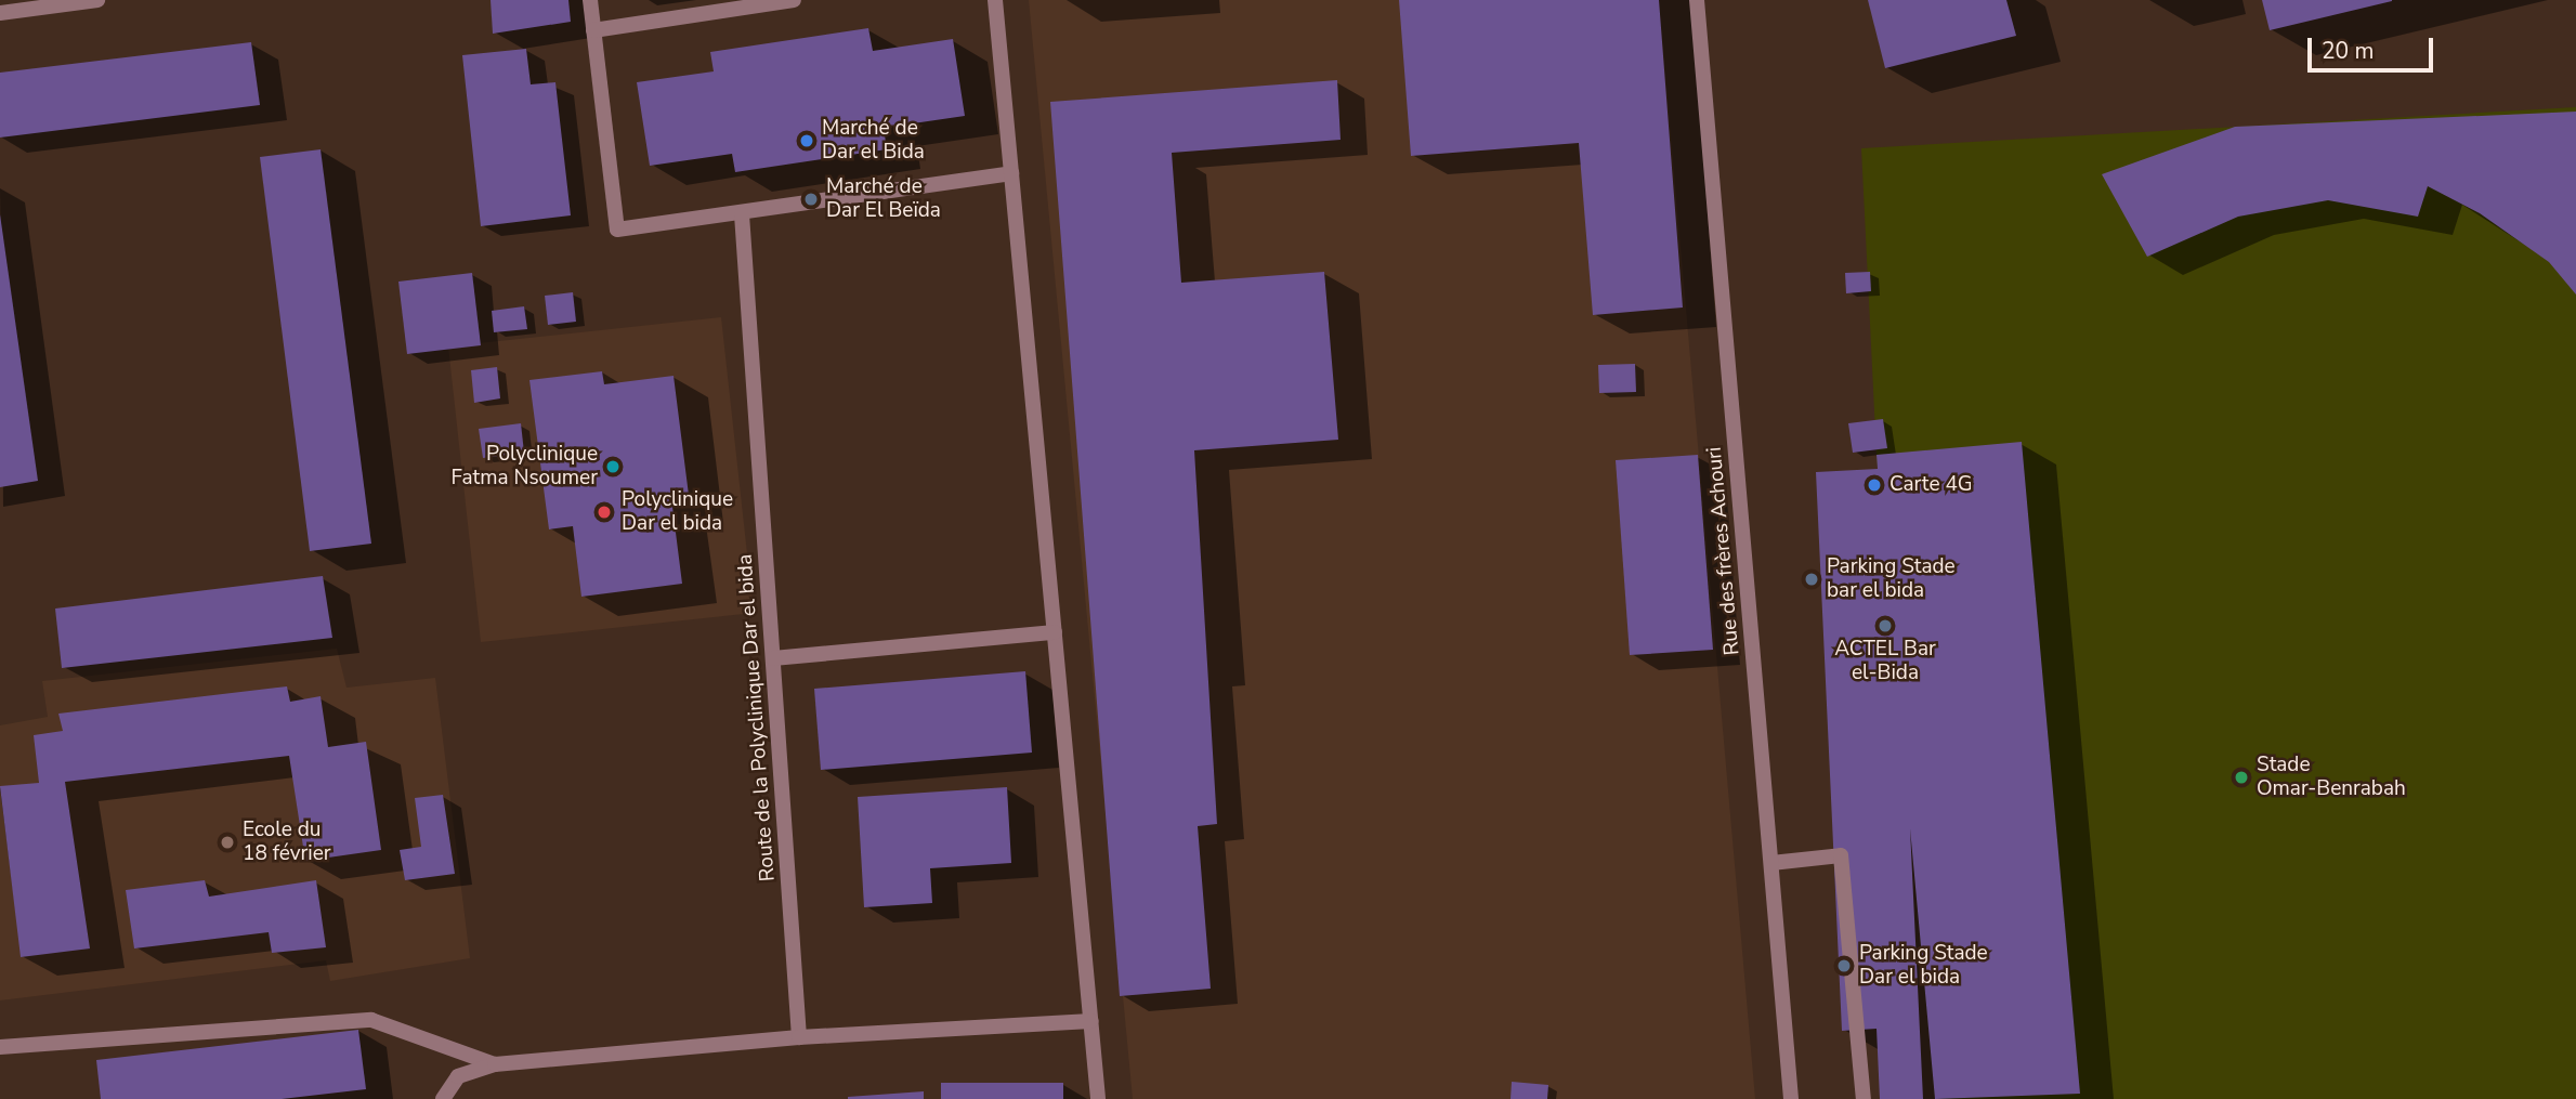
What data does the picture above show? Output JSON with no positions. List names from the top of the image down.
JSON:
{
  "streets": {
    "street": ["Rue des frères Achouri", "Route de la Polyclinique Dar el bida"]
  },
  "places": [
    "Marché de Dar el Bida",
    "Marché de Dar El Beïda",
    "Polyclinique Fatma Nsoumer",
    "Carte 4G",
    "Polyclinique Dar el bida",
    "Parking Stade bar el bida",
    "ACTEL Bar el-Bida",
    "Stade Omar-Benrabah",
    "Ecole du 18 février",
    "Parking Stade Dar el bida"
  ],
  "scale_bar": "20 m"
}
